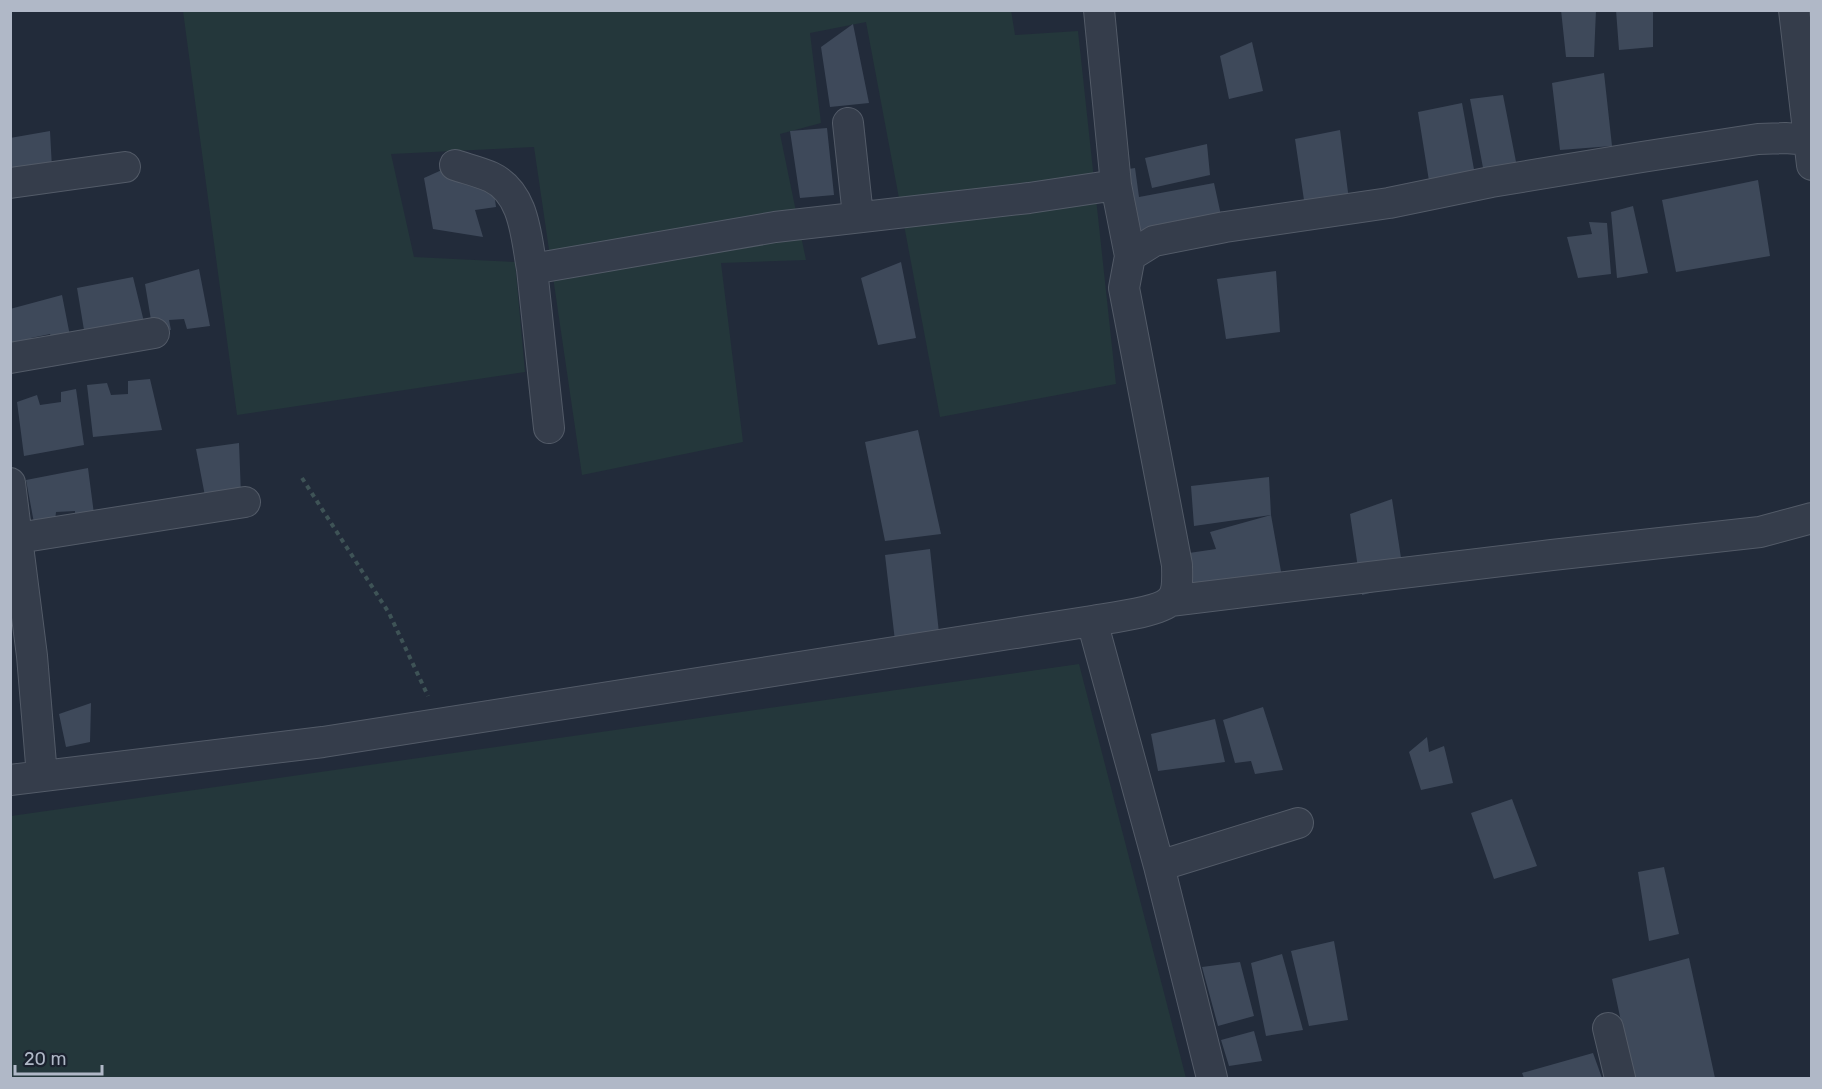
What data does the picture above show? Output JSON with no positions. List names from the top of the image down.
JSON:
{
  "scale_bar": "20 m"
}
